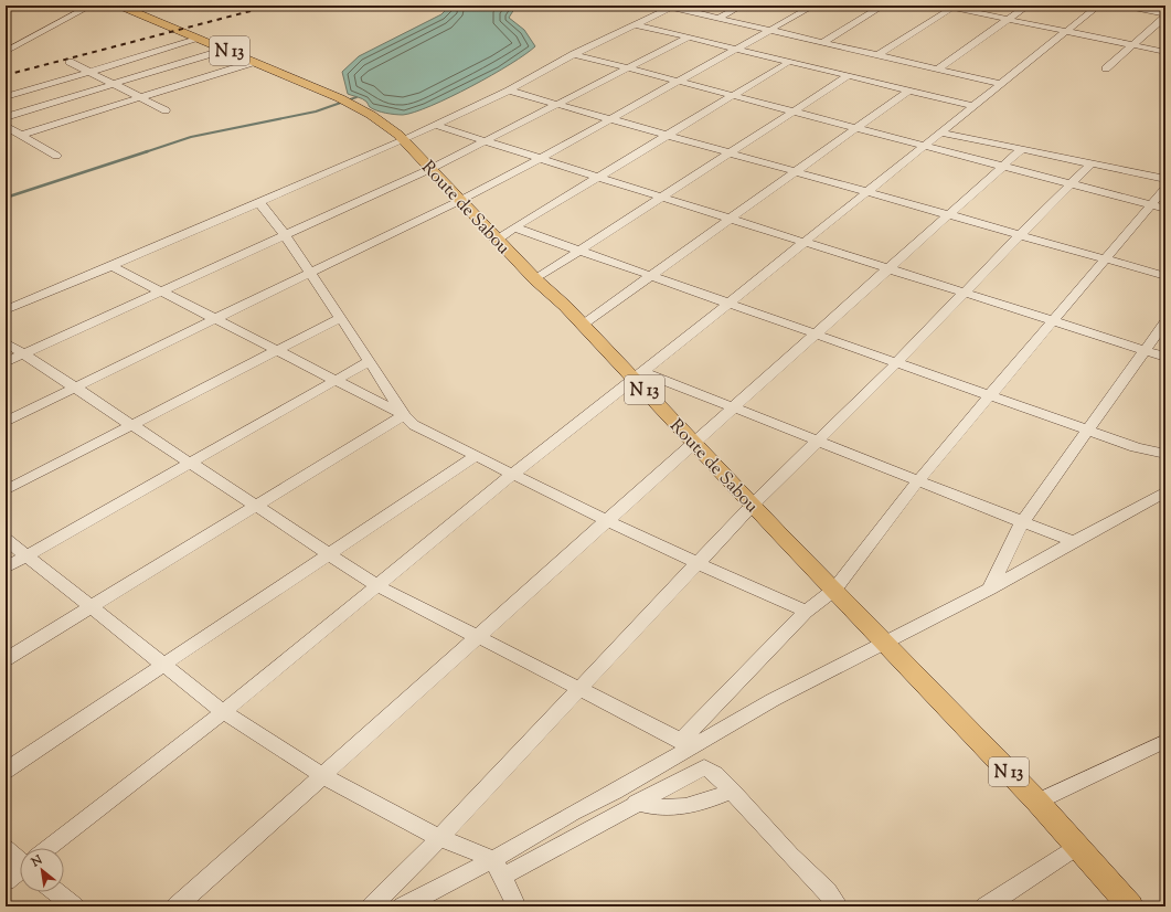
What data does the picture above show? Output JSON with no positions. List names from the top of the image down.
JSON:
{
  "streets": {
    "main road": ["N 13", "Route de Sabou"]
  },
  "north": "top left"
}
